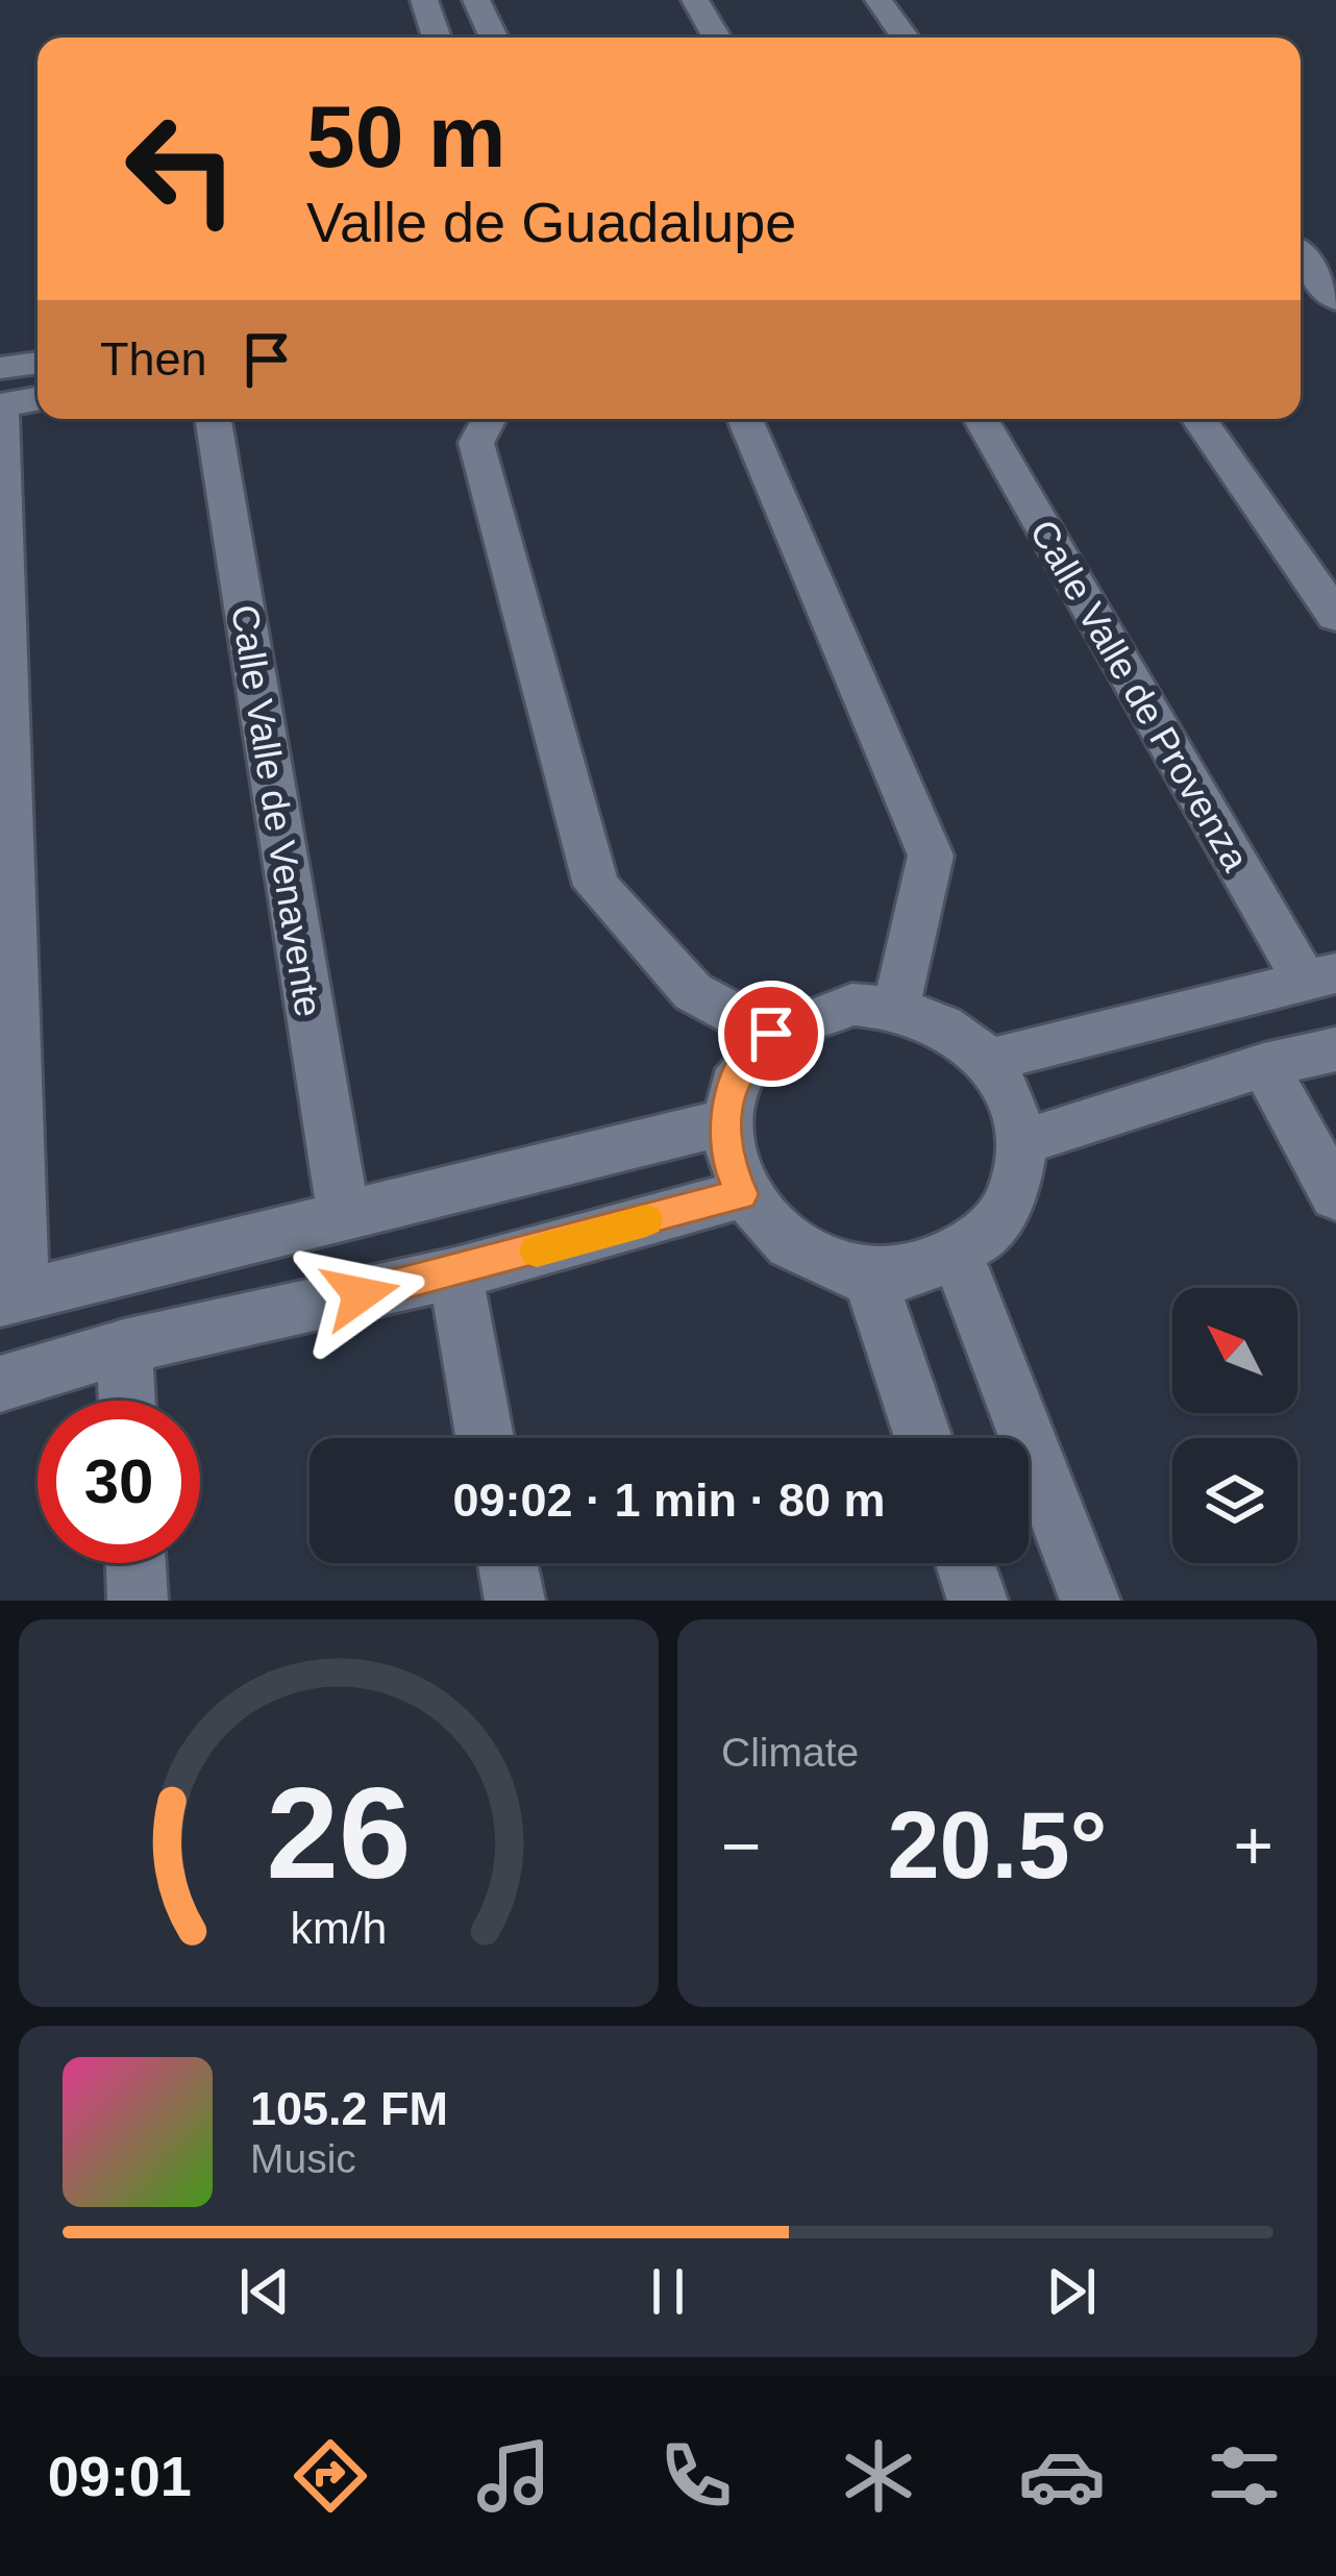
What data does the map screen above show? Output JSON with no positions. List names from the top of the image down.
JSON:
{
  "streets": {
    "street": ["Calle Valle de Provenza", "Calle Valle de Venavente"]
  },
  "north": "top left",
  "page": {
    "turn": ["50 m", "Valle de Guadalupe"],
    "then": "Then",
    "limit": "30",
    "trip": "09:02 · 1 min · 80 m",
    "tile": "Climate",
    "heat": ["−", "20.5°", "+"],
    "song": ["105.2 FM", "Music"],
    "tabs": "09:01",
    "gauge": ["26", "km/h"]
  }
}
